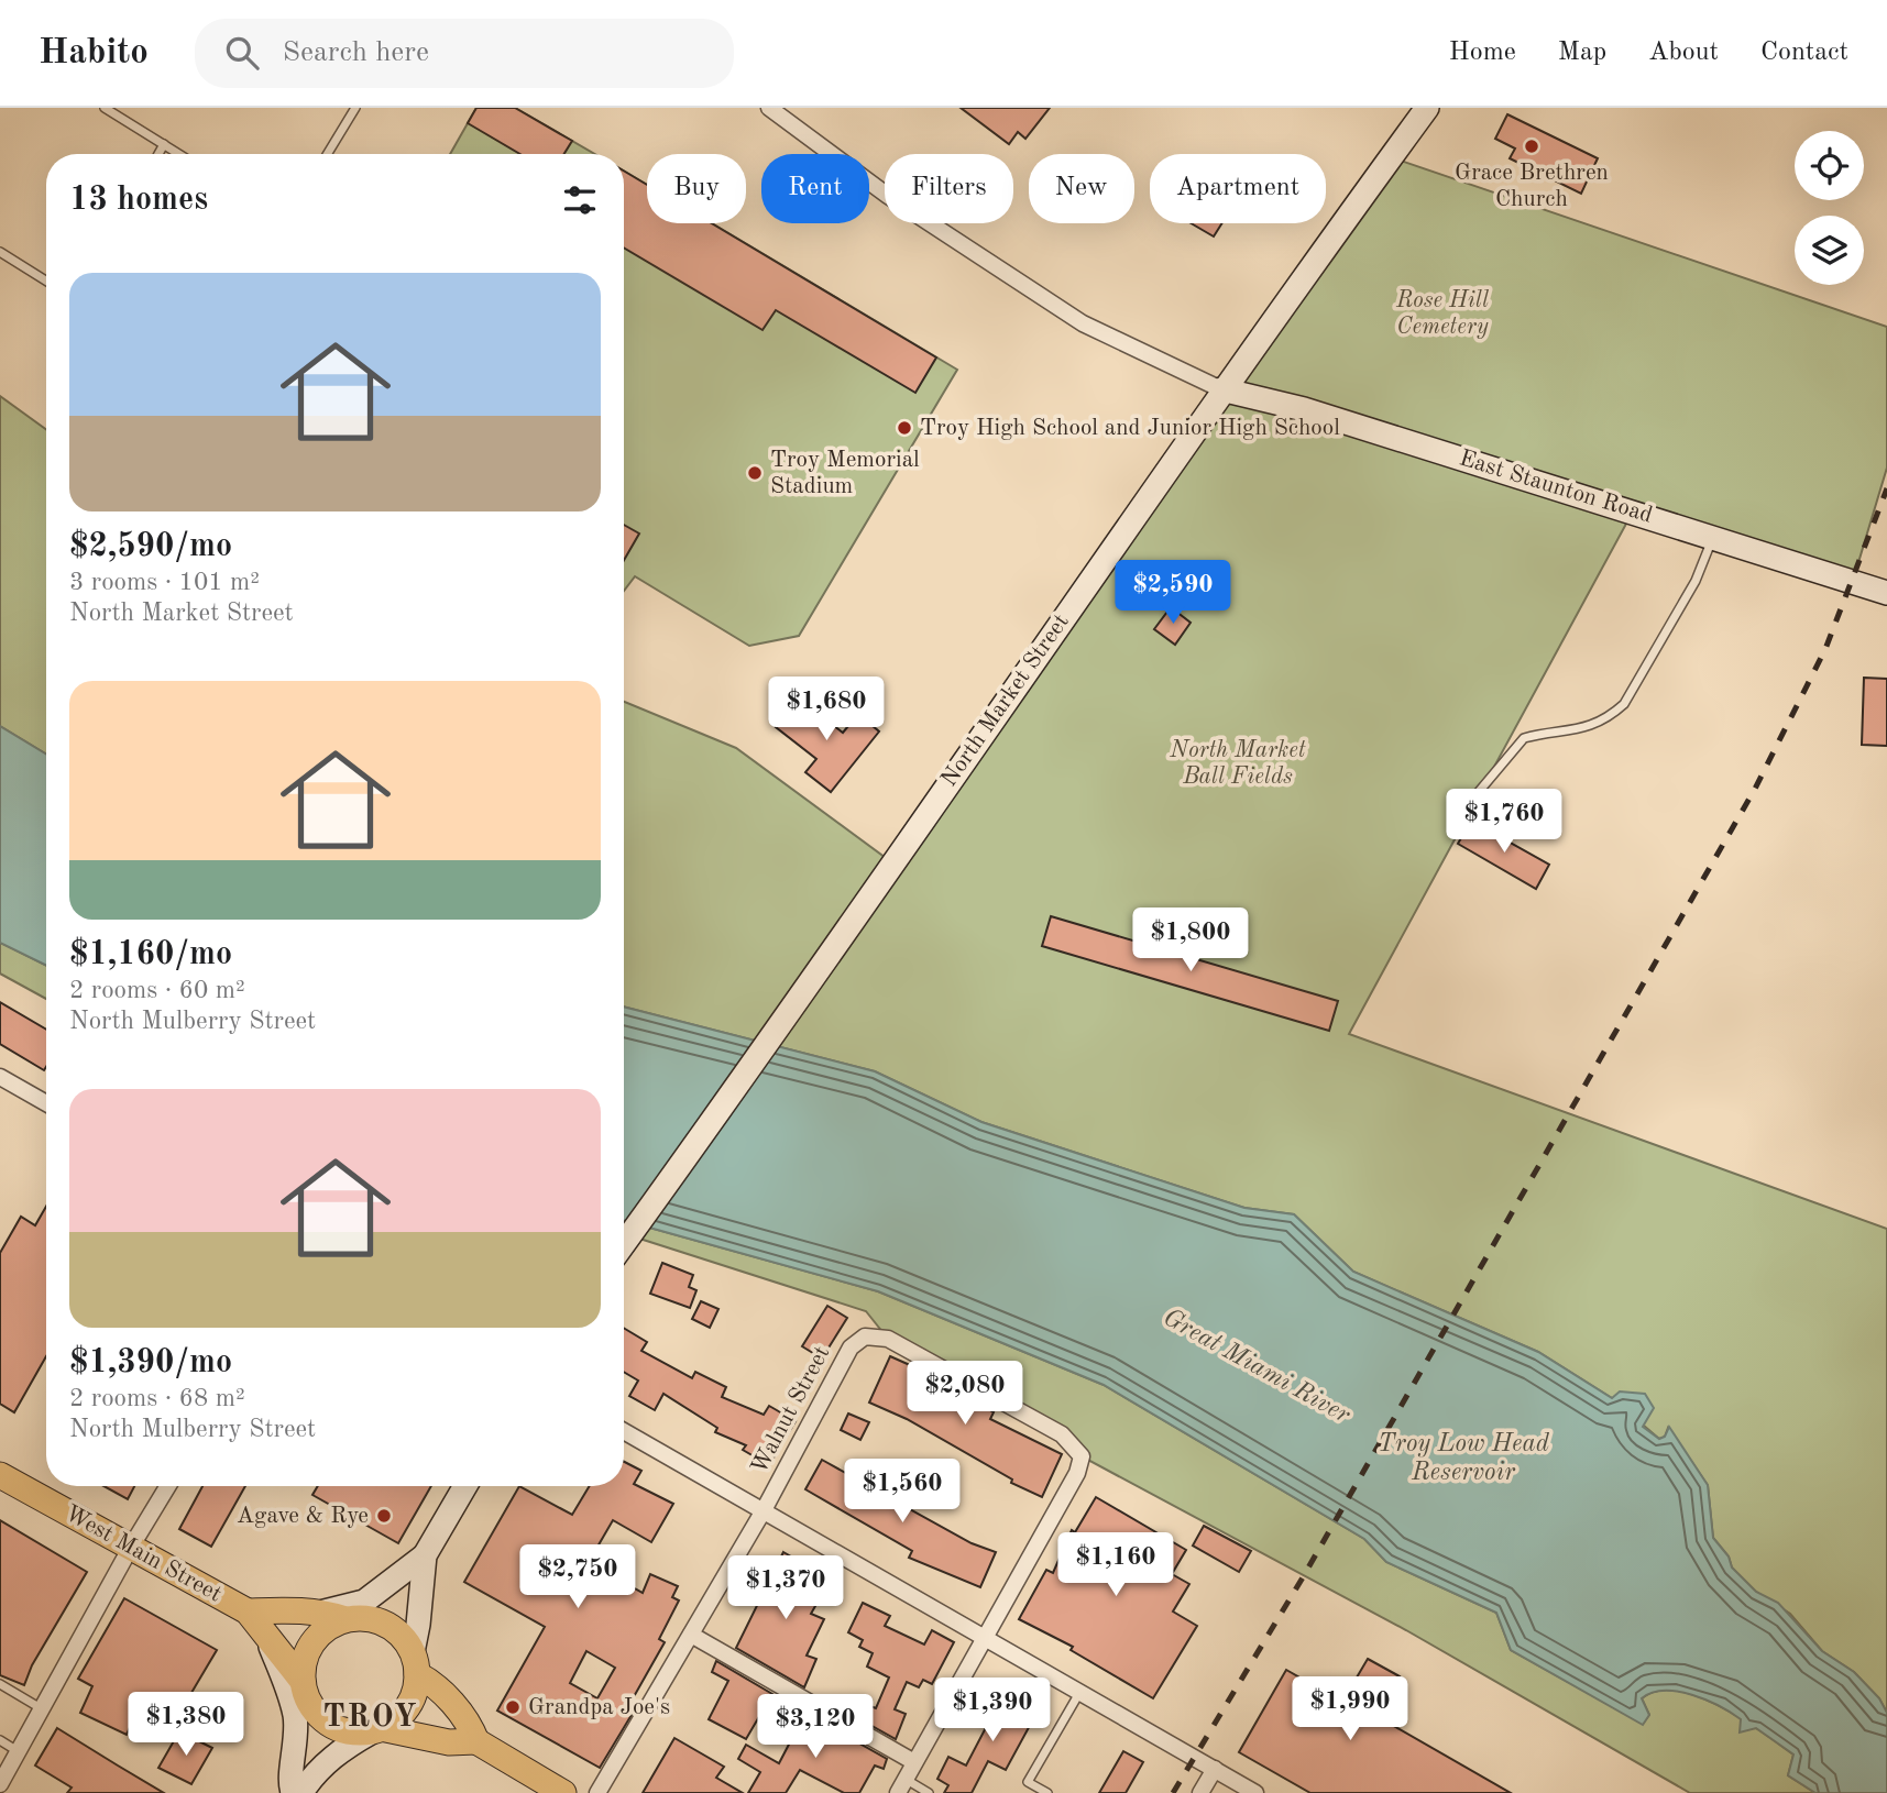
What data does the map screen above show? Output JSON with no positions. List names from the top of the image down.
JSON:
{
  "streets": {
    "main road": ["East Staunton Road", "North Market Street", "West Main Street"],
    "street": ["Walnut Street"]
  },
  "crossings": [
    ["East Staunton Road", "North Market Street"]
  ],
  "districts": ["TROY"],
  "water": ["Great Miami River", "Troy Low Head Reservoir"],
  "parks": ["Rose Hill Cemetery", "North Market Ball Fields"],
  "places": [
    "Grace Brethren Church",
    "Troy High School and Junior High School",
    "Troy Memorial Stadium",
    "Agave & Rye",
    "Grandpa Joe's"
  ],
  "page": {
    "header": "Habito",
    "search": "Search here",
    "nav": [
      "Home",
      "Map",
      "About",
      "Contact"
    ],
    "chip": [
      "Buy",
      "Rent",
      "Filters",
      "New",
      "Apartment"
    ],
    "heading": "13 homes",
    "list": [
      {
        "name": "$2,590/mo",
        "note": "3 rooms · 101 m² · North Market Street"
      },
      {
        "name": "$1,160/mo",
        "note": "2 rooms · 60 m² · North Mulberry Street"
      },
      {
        "name": "$1,390/mo",
        "note": "2 rooms · 68 m² · North Mulberry Street"
      }
    ],
    "price": [
      "$2,590",
      "$1,680",
      "$1,760",
      "$1,800",
      "$2,080",
      "$1,560",
      "$1,160",
      "$2,750",
      "$1,370",
      "$1,990",
      "$1,390",
      "$1,380",
      "$3,120"
    ]
  }
}
